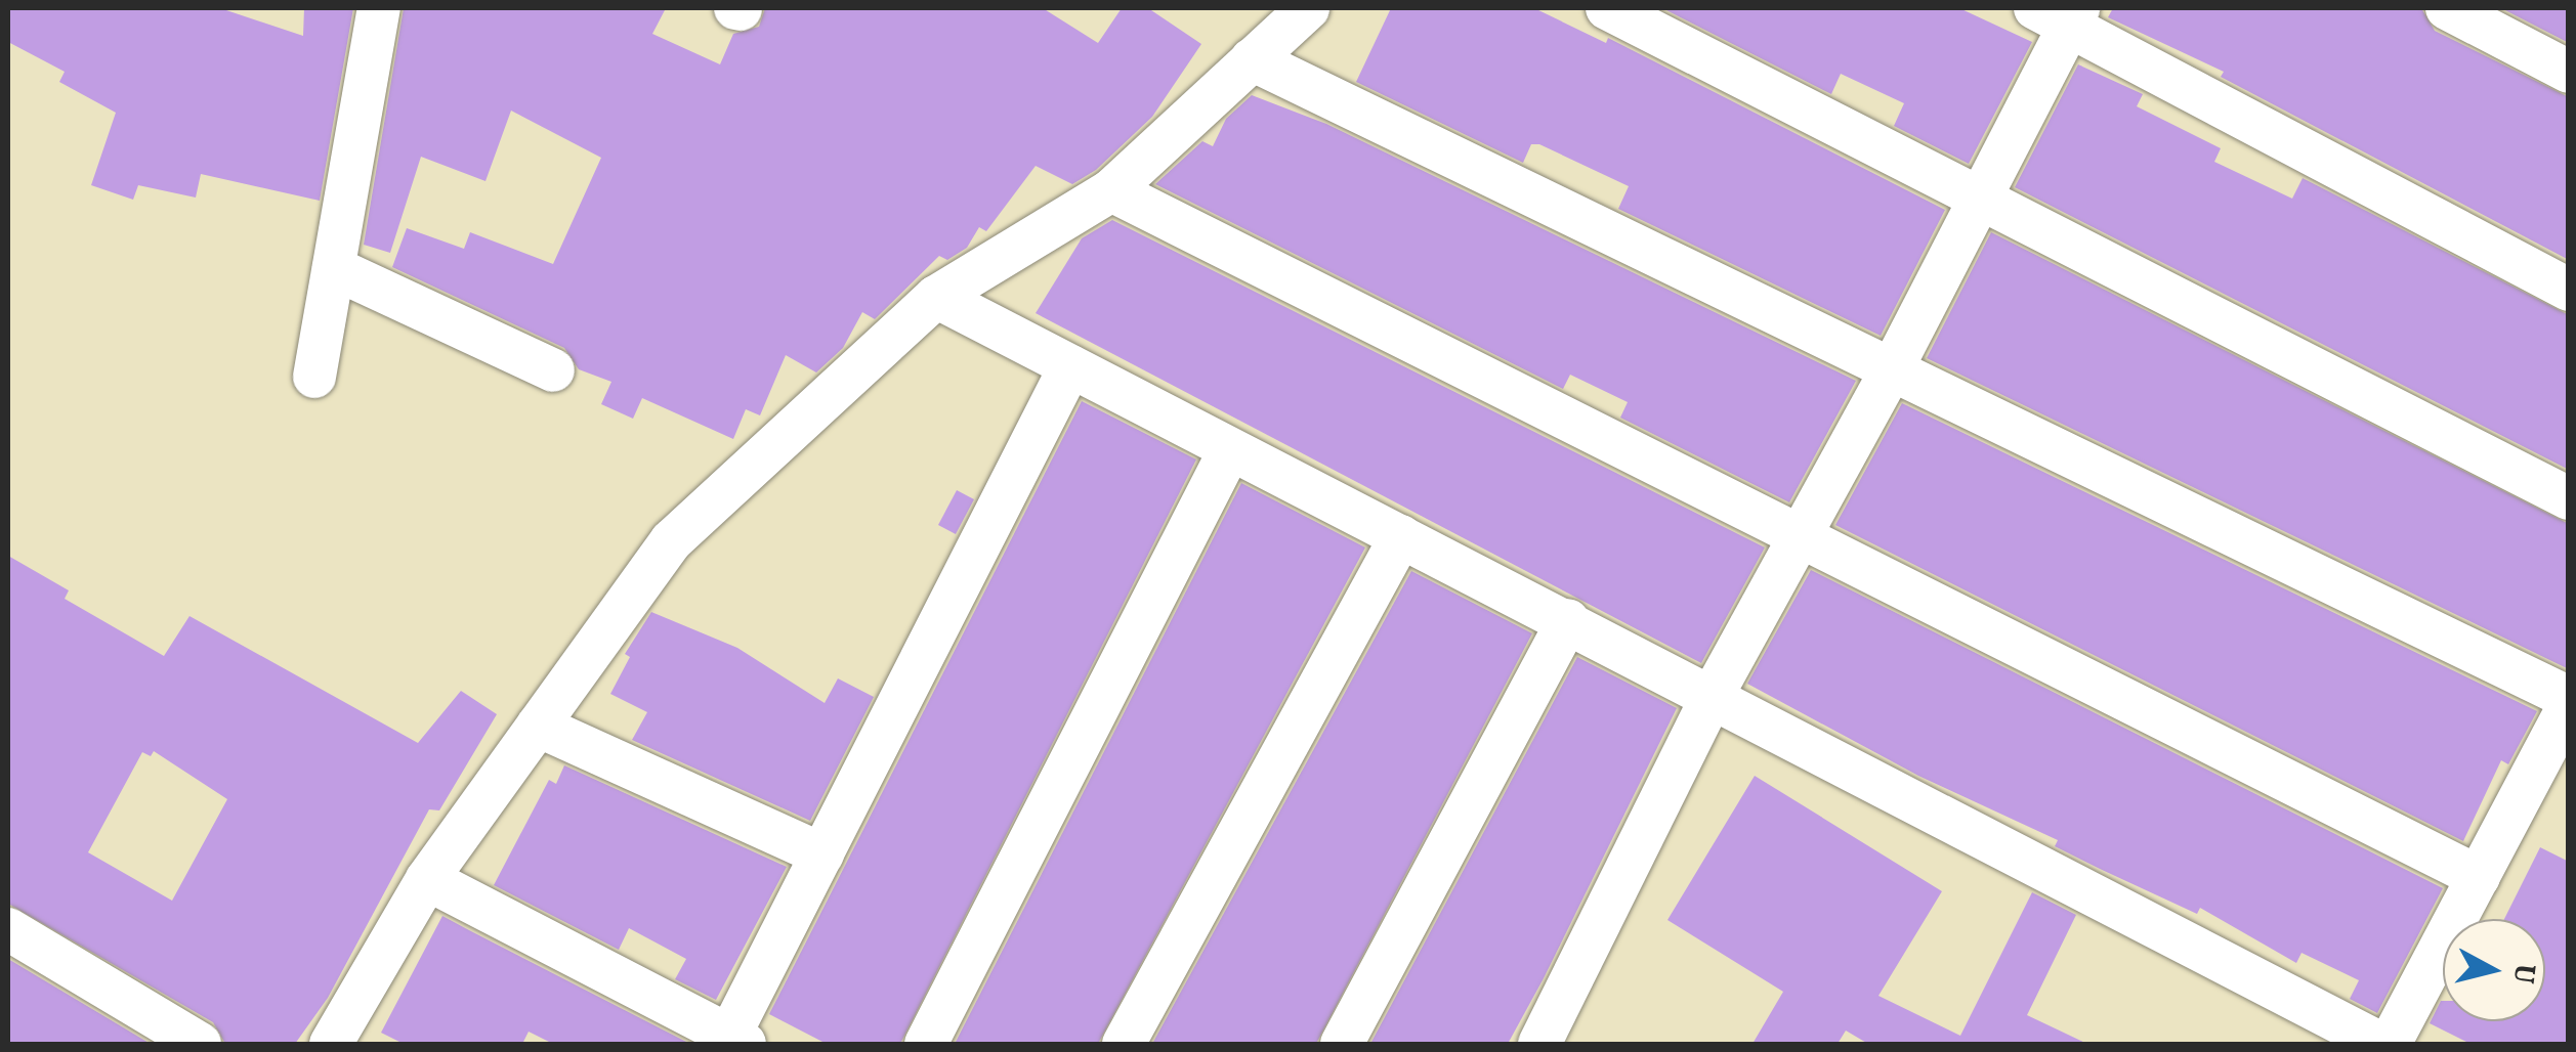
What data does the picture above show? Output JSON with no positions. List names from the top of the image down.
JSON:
{
  "north": "right"
}
